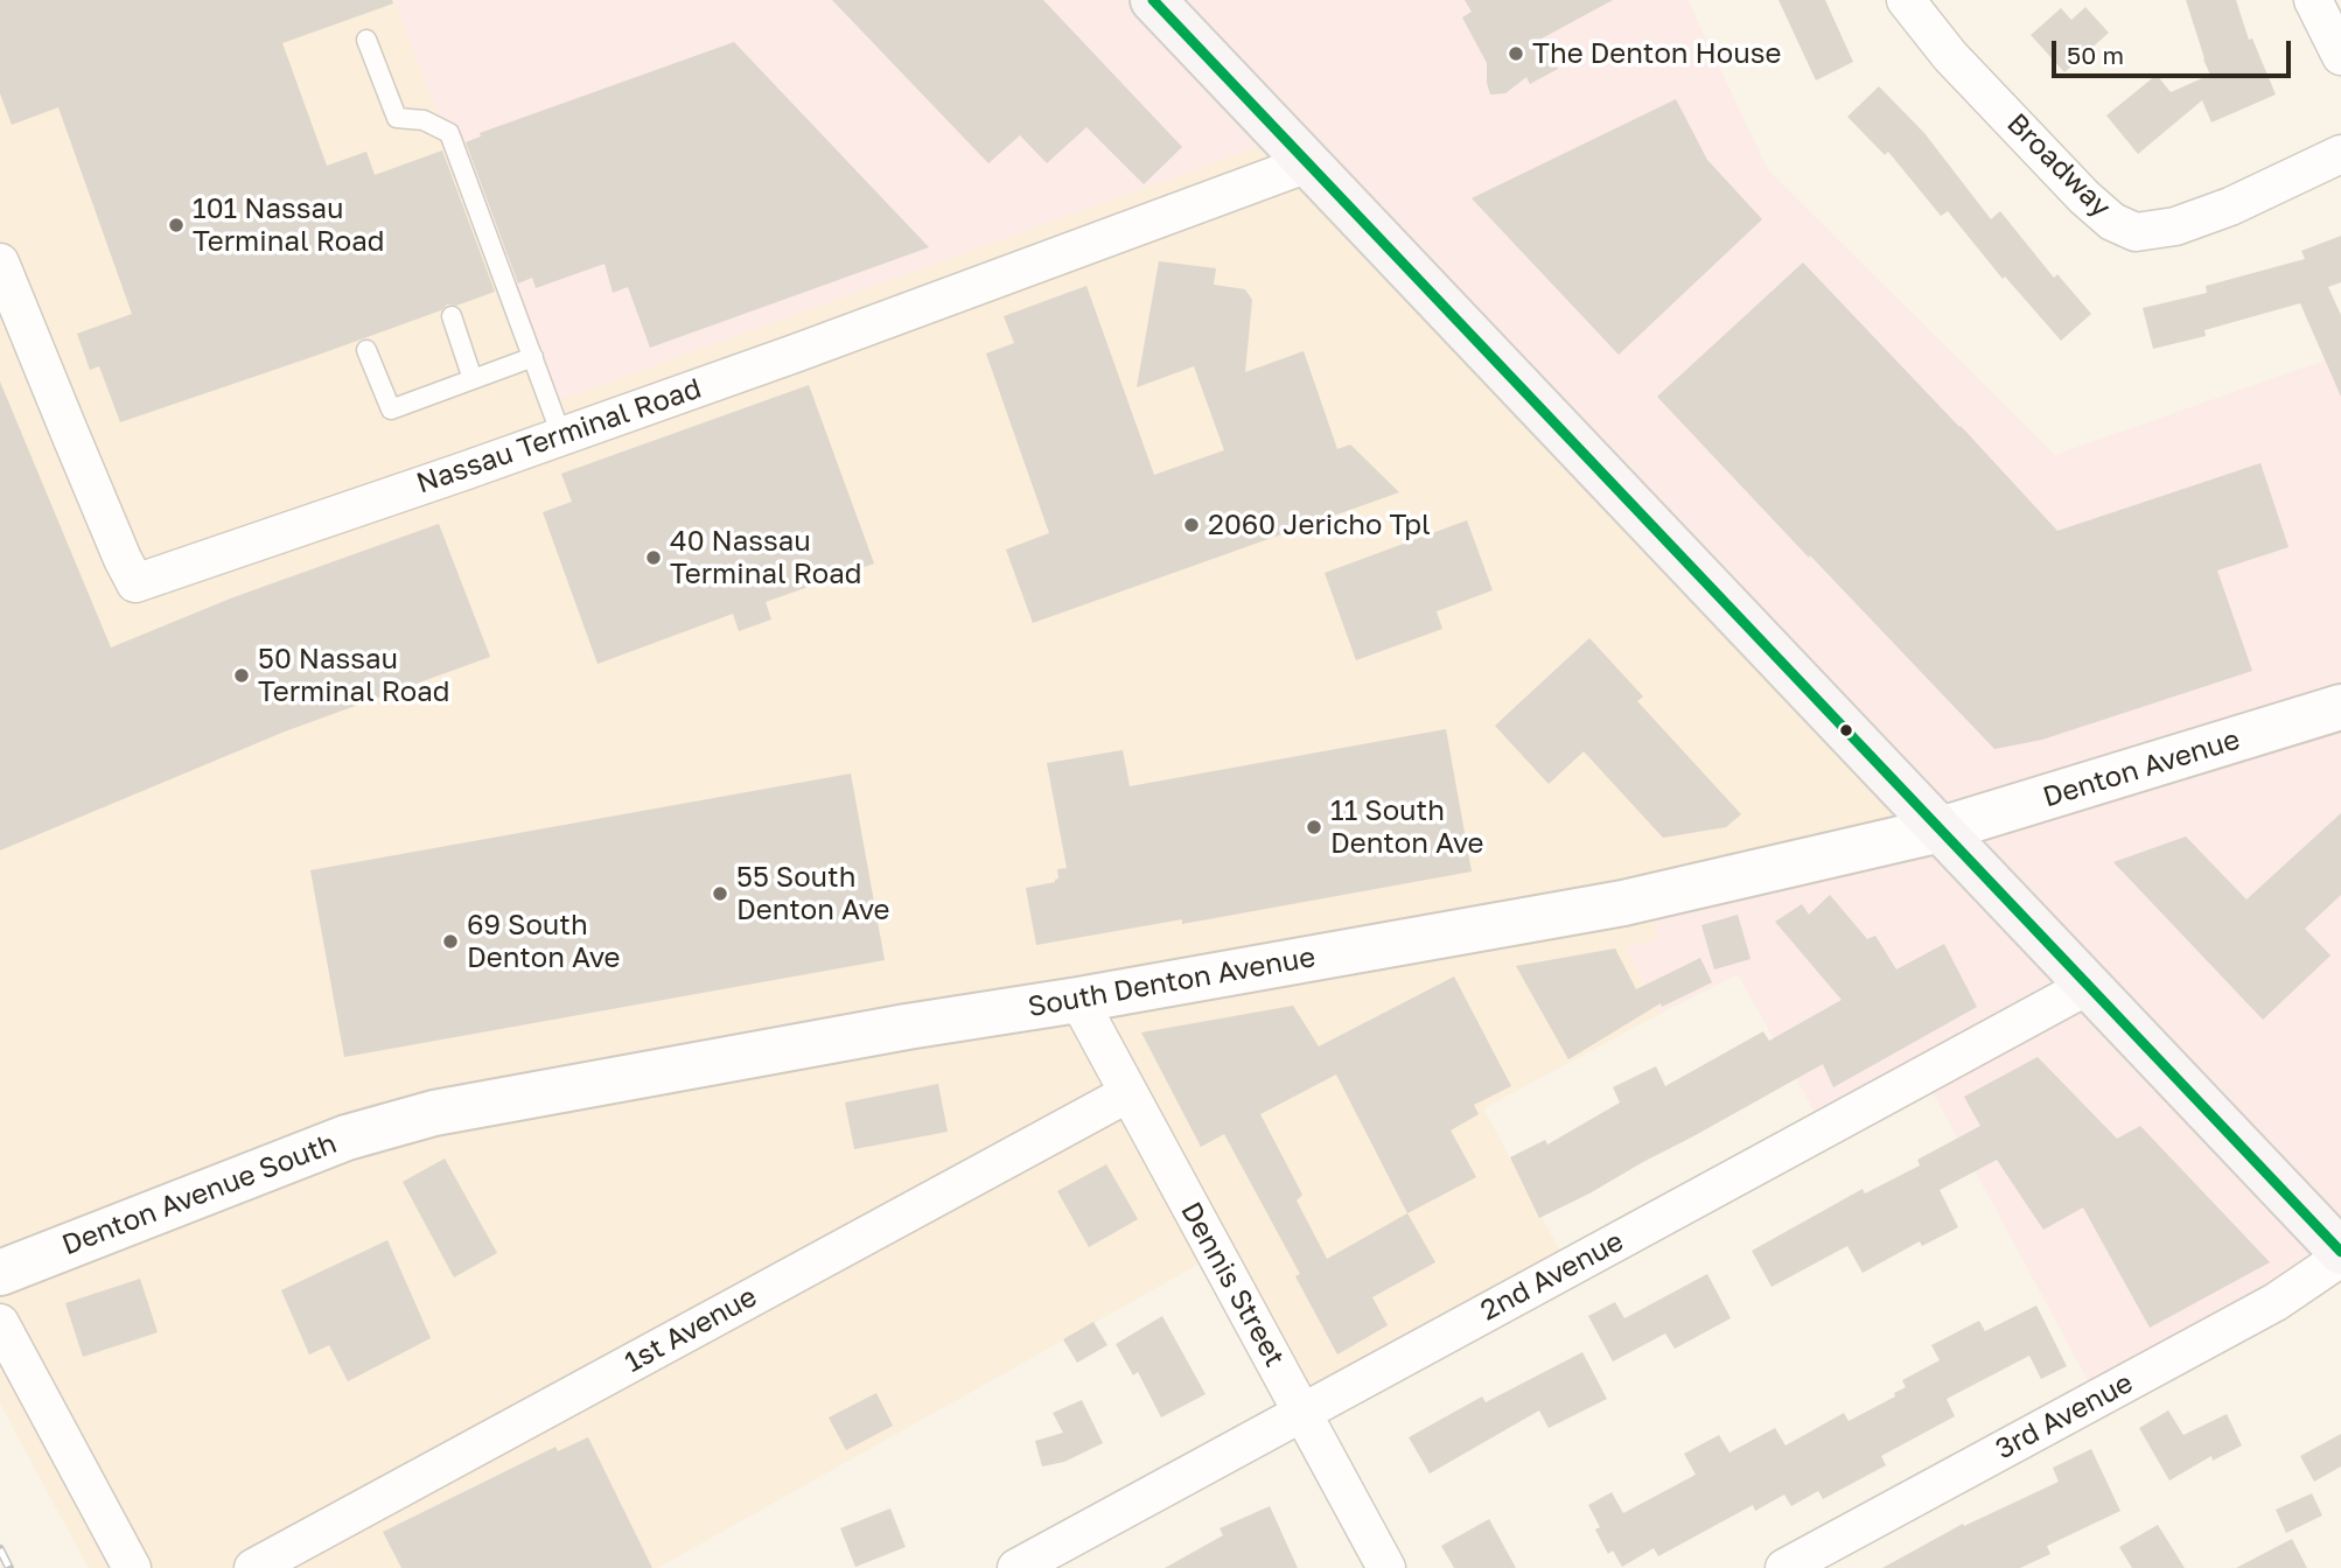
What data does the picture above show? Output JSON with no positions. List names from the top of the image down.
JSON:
{
  "streets": {
    "street": [
      "Broadway",
      "Nassau Terminal Road",
      "Denton Avenue",
      "South Denton Avenue",
      "Denton Avenue South",
      "2nd Avenue",
      "Dennis Street",
      "1st Avenue",
      "3rd Avenue"
    ]
  },
  "crossings": [
    ["Denton Avenue", "South Denton Avenue"],
    ["South Denton Avenue", "Denton Avenue South"],
    ["South Denton Avenue", "Dennis Street"],
    ["2nd Avenue", "Dennis Street"],
    ["Dennis Street", "1st Avenue"]
  ],
  "places": [
    "The Denton House",
    "101 Nassau Terminal Road",
    "2060 Jericho Tpl",
    "40 Nassau Terminal Road",
    "50 Nassau Terminal Road",
    "11 South Denton Ave",
    "55 South Denton Ave",
    "69 South Denton Ave"
  ],
  "scale_bar": "50 m"
}
